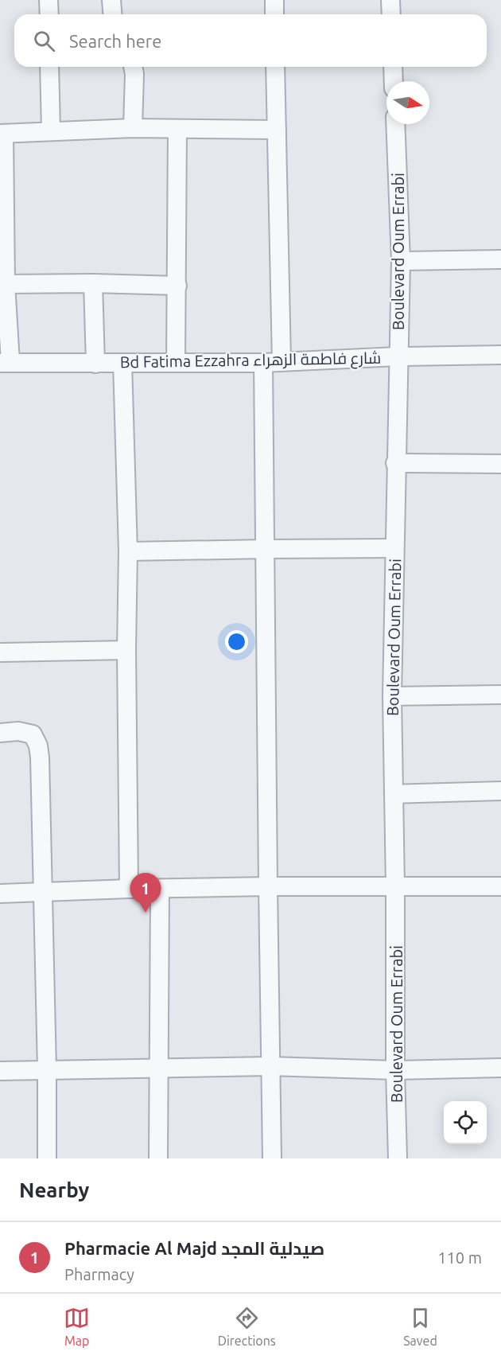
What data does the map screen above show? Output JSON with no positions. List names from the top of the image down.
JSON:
{
  "streets": {
    "street": ["Boulevard Oum Errabi", "Bd Fatima Ezzahra شارع فاطمة الزهراء"]
  },
  "crossings": [
    ["Boulevard Oum Errabi", "Bd Fatima Ezzahra شارع فاطمة الزهراء"]
  ],
  "north": "right",
  "page": {
    "search": "Search here",
    "pins": "1",
    "heading": "Nearby",
    "list": [
      {
        "mark": "1",
        "name": "Pharmacie Al Majd صيدلية المجد",
        "note": "Pharmacy",
        "value": "110 m"
      }
    ],
    "nav": ["Map", "Directions", "Saved"]
  }
}
